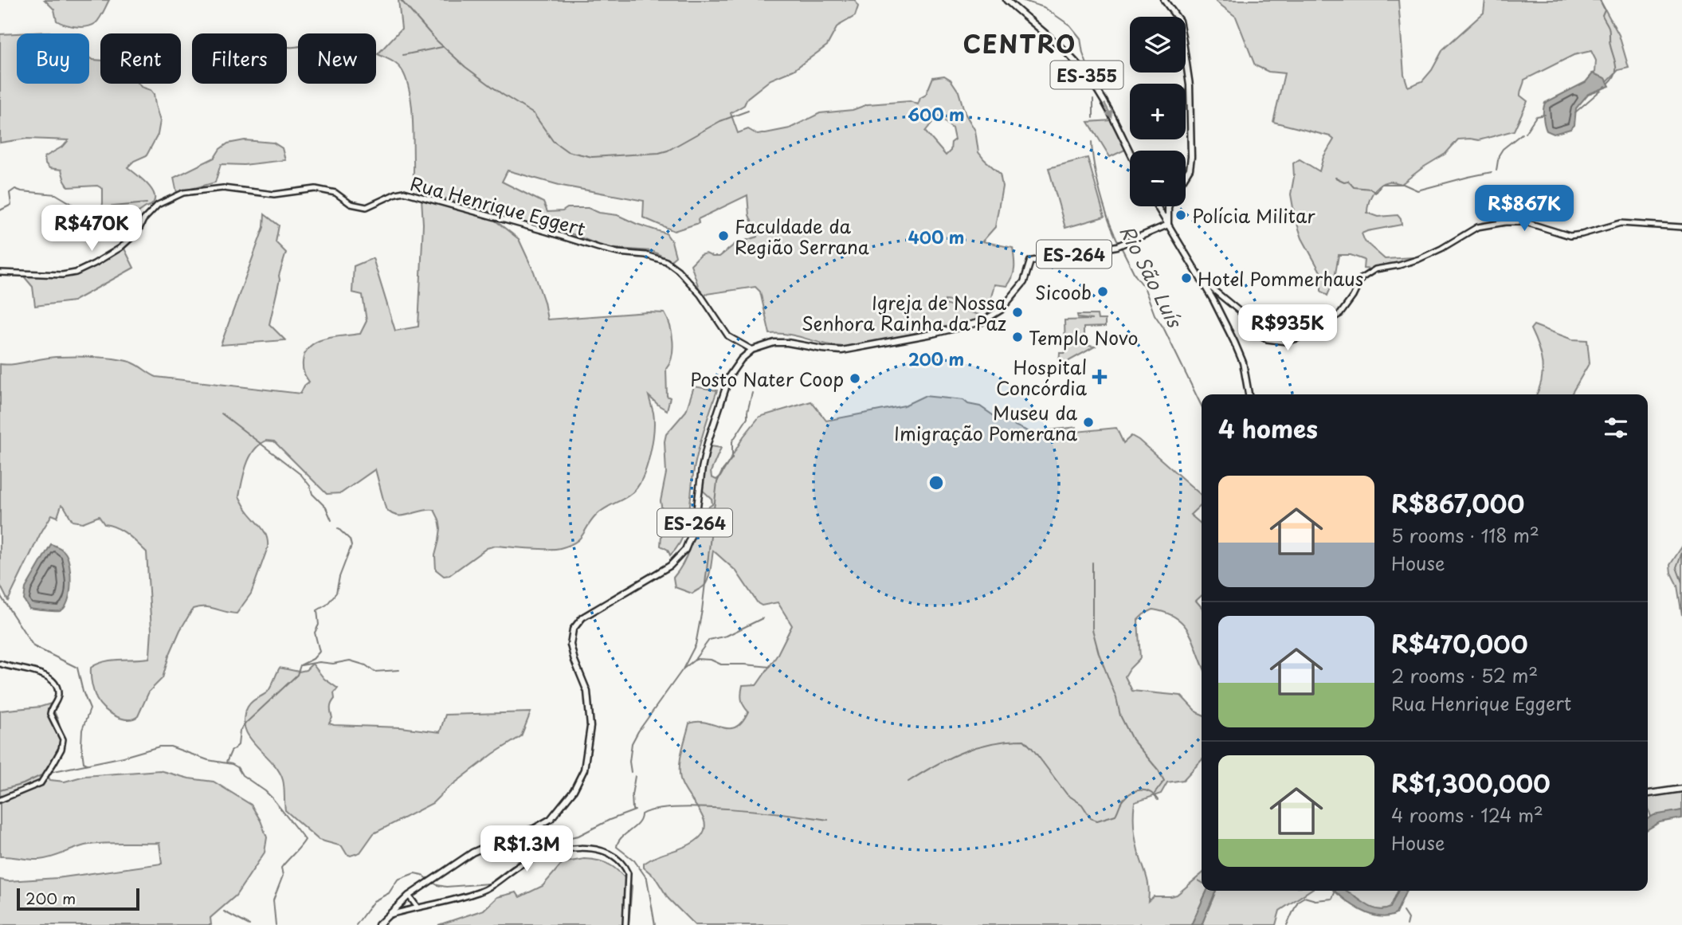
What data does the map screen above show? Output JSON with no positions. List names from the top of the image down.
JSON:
{
  "streets": {
    "main road": ["ES-355", "ES-264"],
    "street": ["Rua Henrique Eggert"]
  },
  "crossings": [
    ["Rua Henrique Eggert", "ES-264"]
  ],
  "districts": ["CENTRO"],
  "water": ["Rio São Luís"],
  "places": {
    "other": [
      "Polícia Militar",
      "Faculdade da Região Serrana",
      "Hotel Pommerhaus",
      "Sicoob",
      "Igreja de Nossa Senhora Rainha da Paz",
      "Templo Novo",
      "Posto Nater Coop",
      "Museu da Imigração Pomerana"
    ],
    "health": ["Hospital Concórdia"]
  },
  "scale_bar": "200 m",
  "page": {
    "map_buttons": ["+", "−"],
    "chip": [
      "Buy",
      "Rent",
      "Filters",
      "New"
    ],
    "price": [
      "R$867K",
      "R$470K",
      "R$935K",
      "R$1.3M"
    ],
    "heading": "4 homes",
    "list": [
      {
        "name": "R$867,000",
        "note": "5 rooms · 118 m² · House"
      },
      {
        "name": "R$470,000",
        "note": "2 rooms · 52 m² · Rua Henrique Eggert"
      },
      {
        "name": "R$1,300,000",
        "note": "4 rooms · 124 m² · House"
      }
    ],
    "scale": "200 m"
  },
  "rings": ["600 m", "400 m", "200 m"]
}
